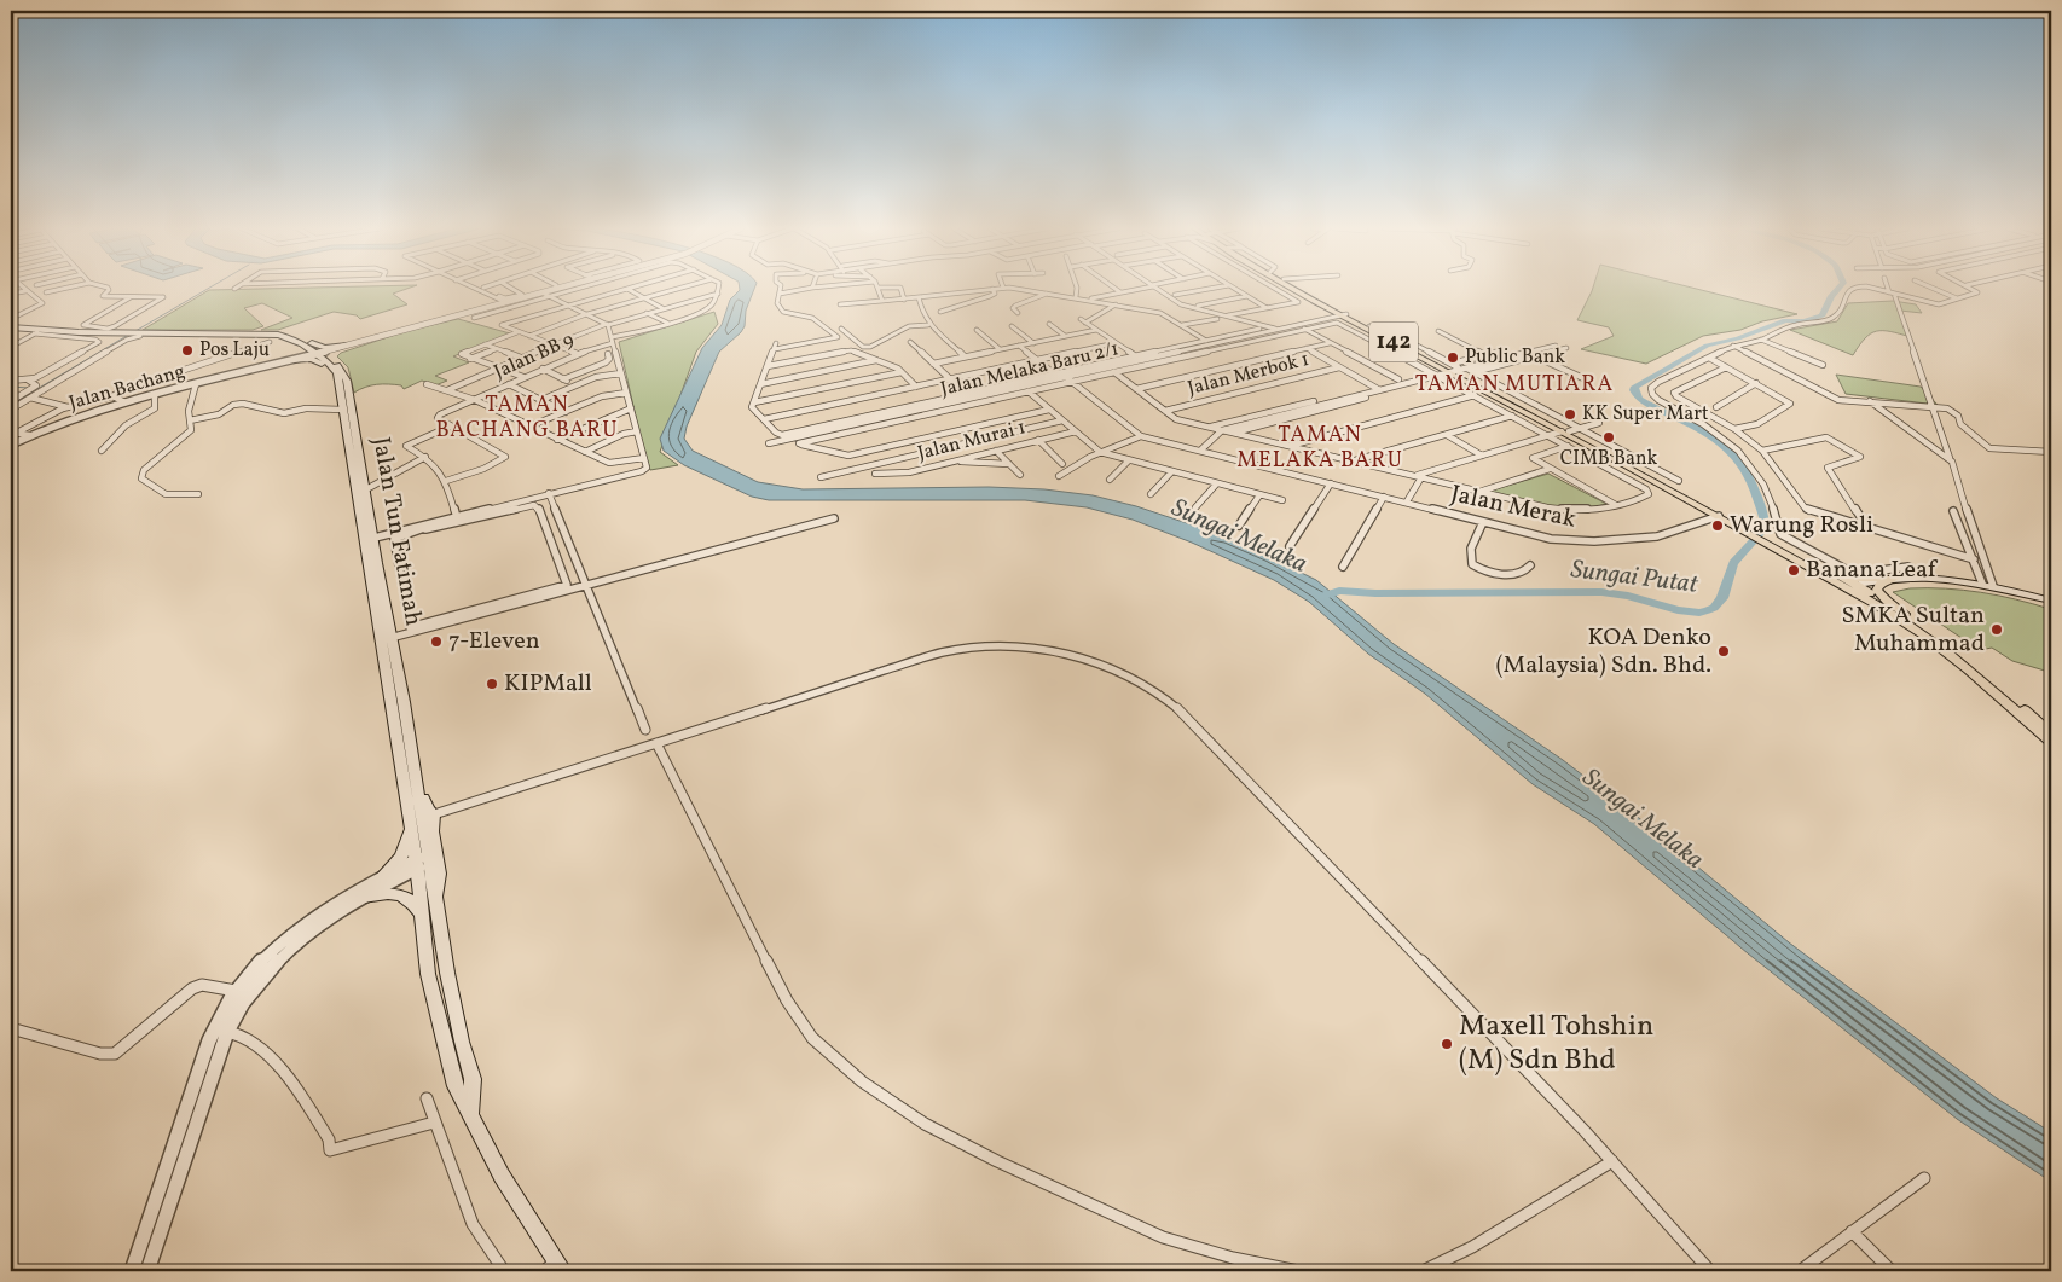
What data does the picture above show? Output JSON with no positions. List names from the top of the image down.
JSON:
{
  "streets": {
    "main road": ["142", "Jalan Tun Fatimah"],
    "street": [
      "Jalan BB 9",
      "Jalan Melaka Baru 2/1",
      "Jalan Merbok 1",
      "Jalan Bachang",
      "Jalan Murai 1",
      "Jalan Merak"
    ]
  },
  "crossings": [
    ["142", "Jalan Melaka Baru 2/1"],
    ["142", "Jalan Merak"],
    ["Jalan Bachang", "Jalan Tun Fatimah"]
  ],
  "districts": ["TAMAN MUTIARA", "TAMAN BACHANG BARU", "TAMAN MELAKA BARU"],
  "water": ["Sungai Melaka", "Sungai Putat"],
  "places": [
    "Pos Laju",
    "Public Bank",
    "KK Super Mart",
    "CIMB Bank",
    "Warung Rosli",
    "Banana Leaf",
    "SMKA Sultan Muhammad",
    "7-Eleven",
    "KOA Denko (Malaysia) Sdn. Bhd.",
    "KIPMall",
    "Maxell Tohshin (M) Sdn Bhd"
  ]
}
